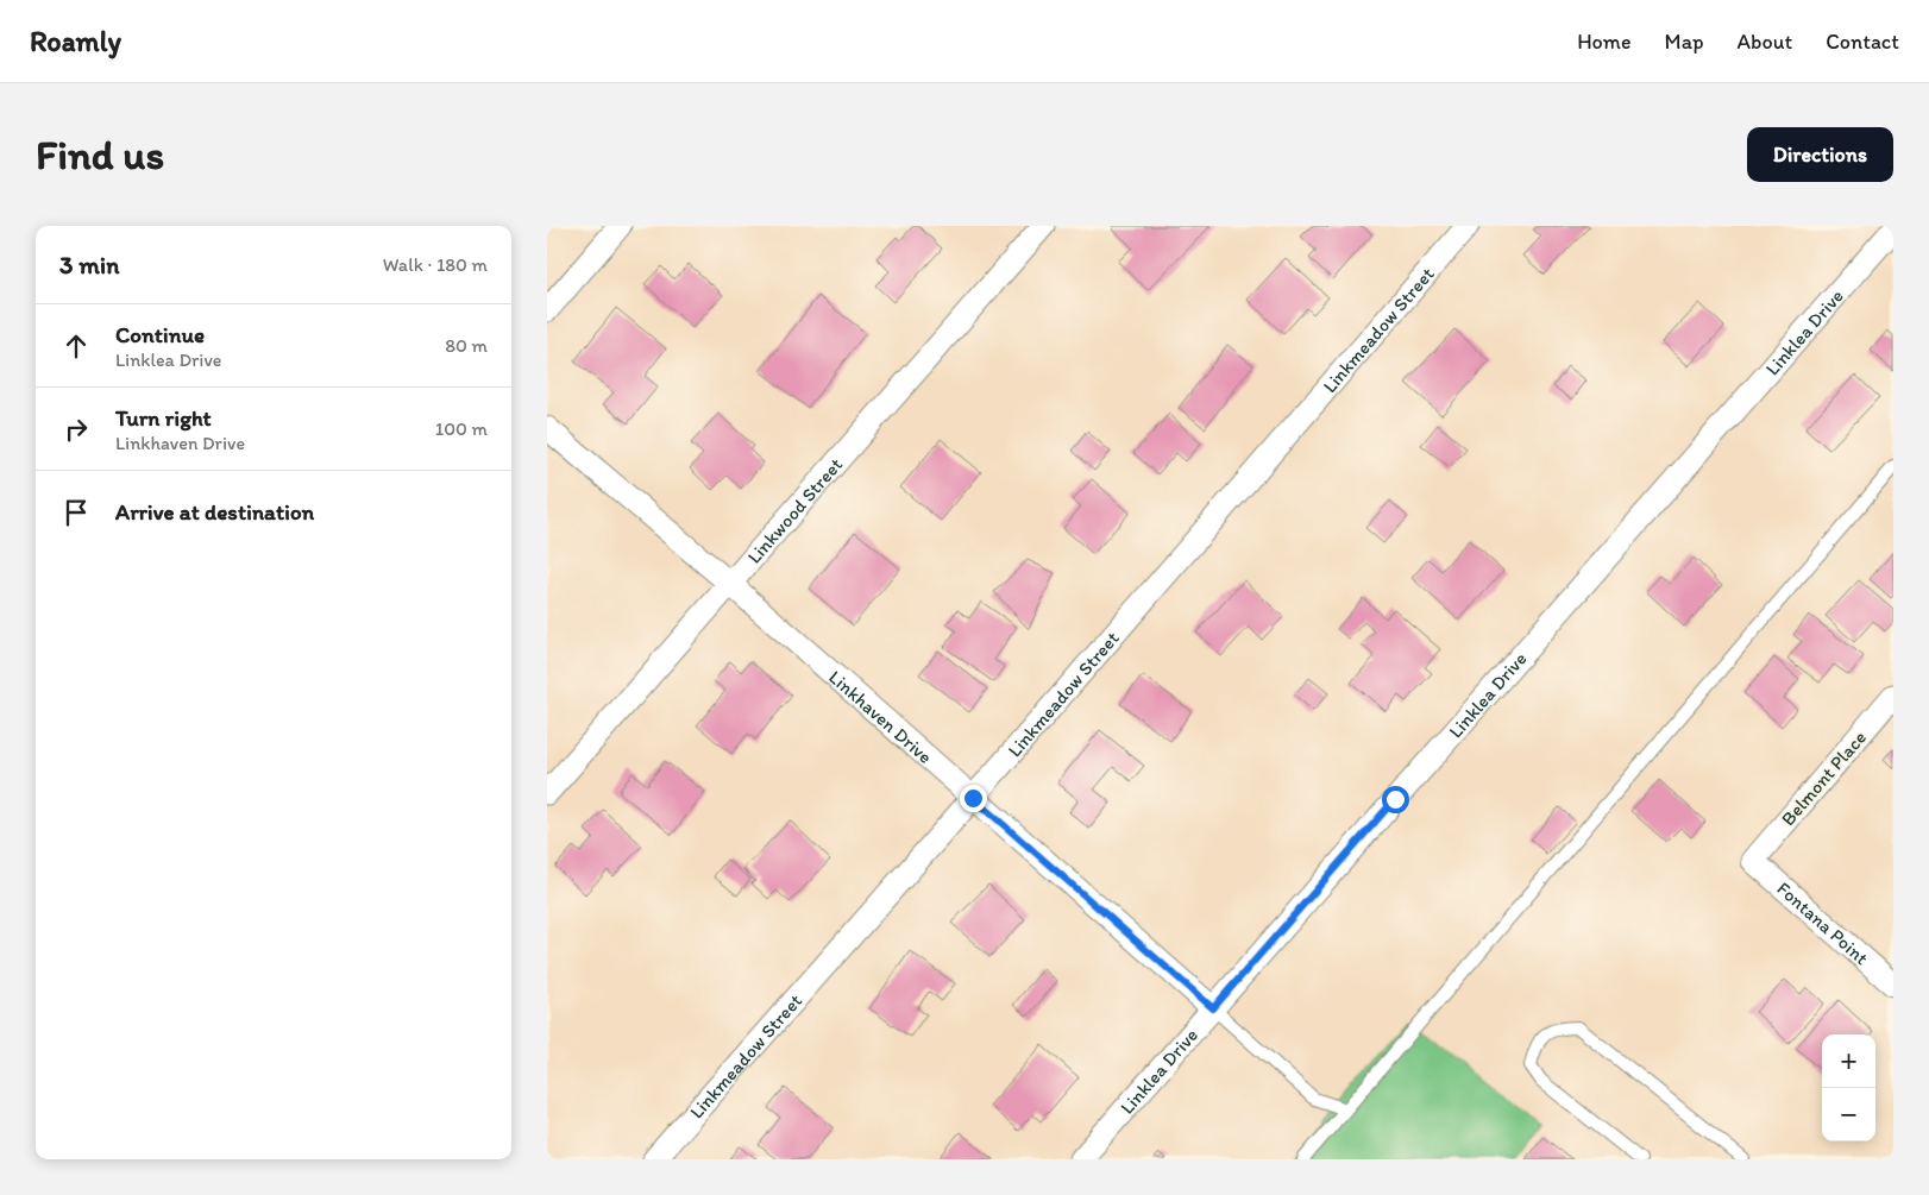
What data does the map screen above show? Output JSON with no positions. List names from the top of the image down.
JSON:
{
  "streets": {
    "street": [
      "Linkmeadow Street",
      "Linklea Drive",
      "Linkwood Street",
      "Linkhaven Drive",
      "Belmont Place",
      "Fontana Point"
    ]
  },
  "crossings": [
    ["Linkmeadow Street", "Linkhaven Drive"],
    ["Linklea Drive", "Linkhaven Drive"],
    ["Linkwood Street", "Linkhaven Drive"],
    ["Belmont Place", "Fontana Point"]
  ],
  "page": {
    "header": "Roamly",
    "nav": [
      "Home",
      "Map",
      "About",
      "Contact"
    ],
    "buttons": "Directions",
    "title": "Find us",
    "heading": ["3 min", "Walk · 180 m"],
    "list": [
      ["Continue", "Linklea Drive", "80 m"],
      ["Turn right", "Linkhaven Drive", "100 m"],
      "Arrive at destination"
    ],
    "map_buttons": ["+", "−"]
  }
}
